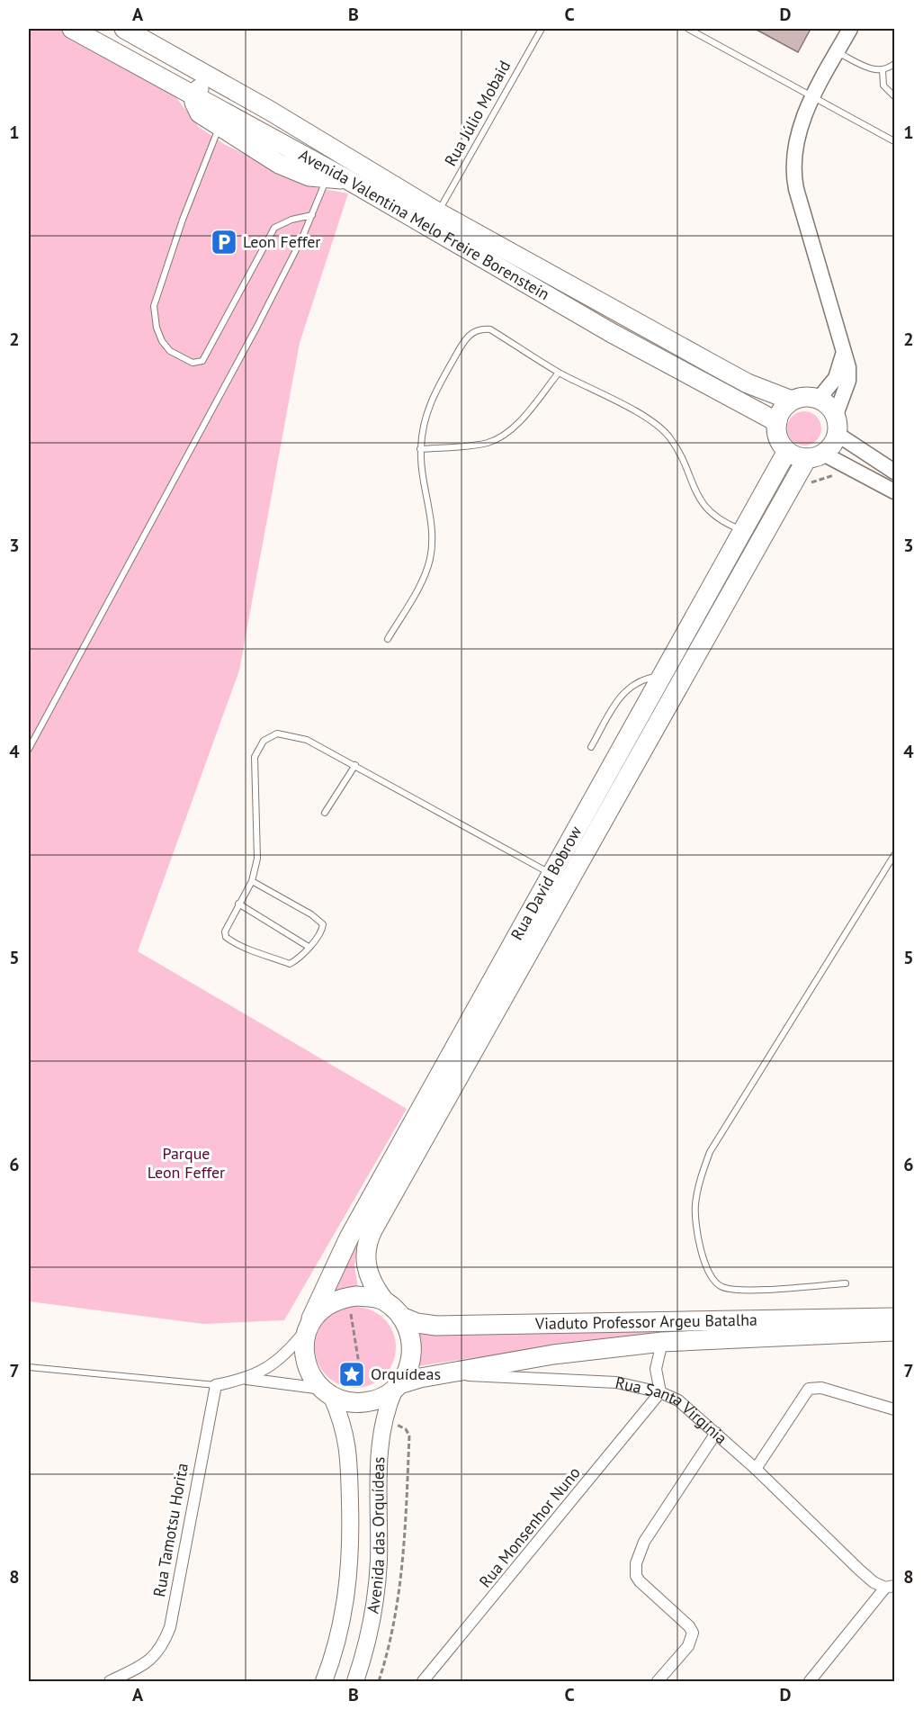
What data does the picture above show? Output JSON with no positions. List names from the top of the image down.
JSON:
{
  "streets": {
    "highway": [
      "Avenida Valentina Melo Freire Borenstein",
      "Rua David Bobrow",
      "Viaduto Professor Argeu Batalha",
      "Rua Santa Virgínia"
    ],
    "main road": ["Avenida das Orquídeas"],
    "street": ["Rua Monsenhor Nuno", "Rua Tamotsu Horita"],
    "lane": ["Rua Júlio Mobaid"]
  },
  "crossings": [
    ["Rua Júlio Mobaid", "Avenida Valentina Melo Freire Borenstein"],
    ["Avenida Valentina Melo Freire Borenstein", "Rua David Bobrow"],
    ["Rua David Bobrow", "Viaduto Professor Argeu Batalha"],
    ["Rua David Bobrow", "Rua Santa Virgínia"],
    ["Rua David Bobrow", "Avenida das Orquídeas"],
    ["Viaduto Professor Argeu Batalha", "Rua Santa Virgínia"],
    ["Viaduto Professor Argeu Batalha", "Avenida das Orquídeas"],
    ["Rua Santa Virgínia", "Rua Monsenhor Nuno"],
    ["Rua Santa Virgínia", "Avenida das Orquídeas"]
  ],
  "parks": ["Parque Leon Feffer"],
  "places": {
    "parking": ["Leon Feffer"],
    "place": ["Orquídeas"]
  },
  "grid": {
    "columns": [
      "A",
      "B",
      "C",
      "D"
    ],
    "rows": [
      "1",
      "2",
      "3",
      "4",
      "5",
      "6",
      "7",
      "8"
    ]
  }
}
